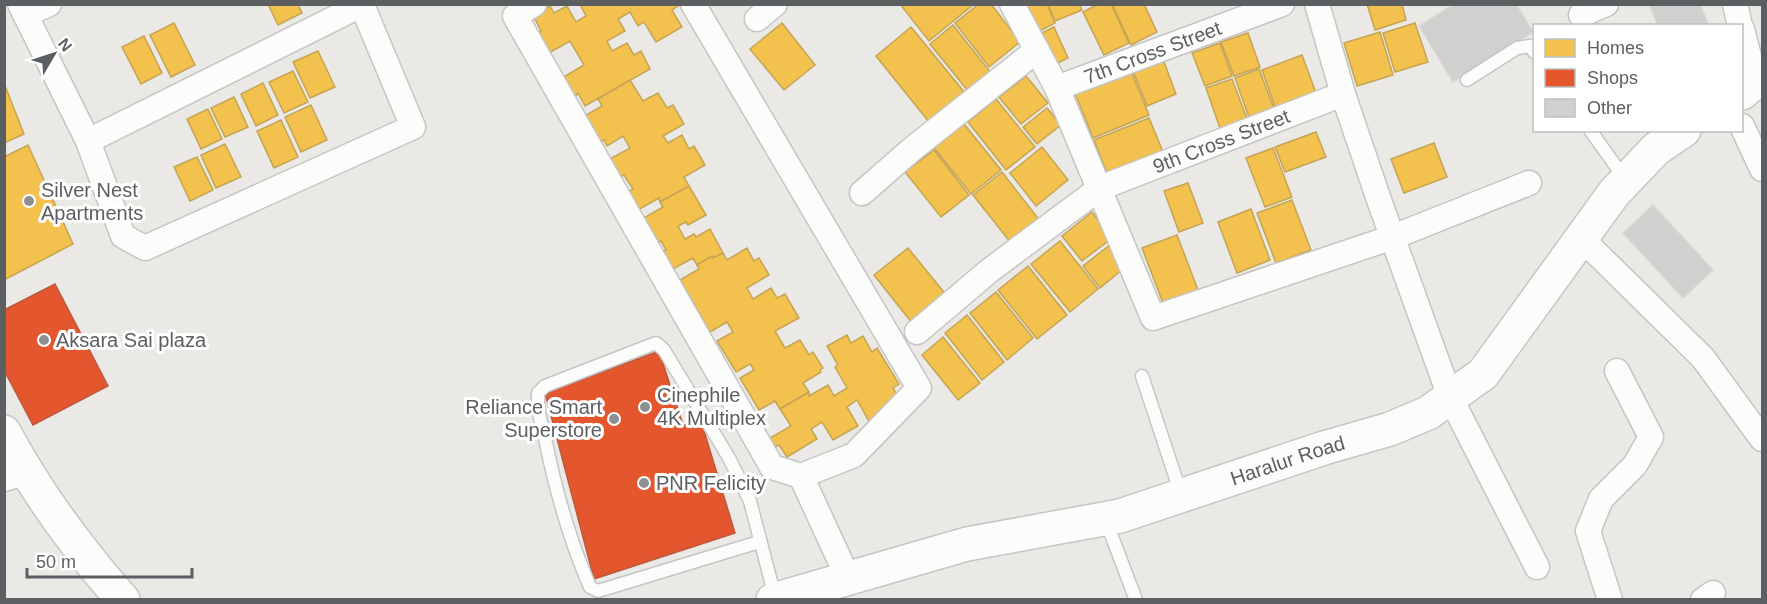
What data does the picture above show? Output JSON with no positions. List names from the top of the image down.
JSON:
{
  "streets": {
    "street": ["7th Cross Street", "9th Cross Street", "Haralur Road"]
  },
  "places": [
    "Silver Nest Apartments",
    "Aksara Sai plaza",
    "Cinephile 4K Multiplex",
    "Reliance Smart Superstore",
    "PNR Felicity"
  ],
  "legend": ["Homes", "Shops", "Other"],
  "scale_bar": "50 m",
  "north": "top right"
}
